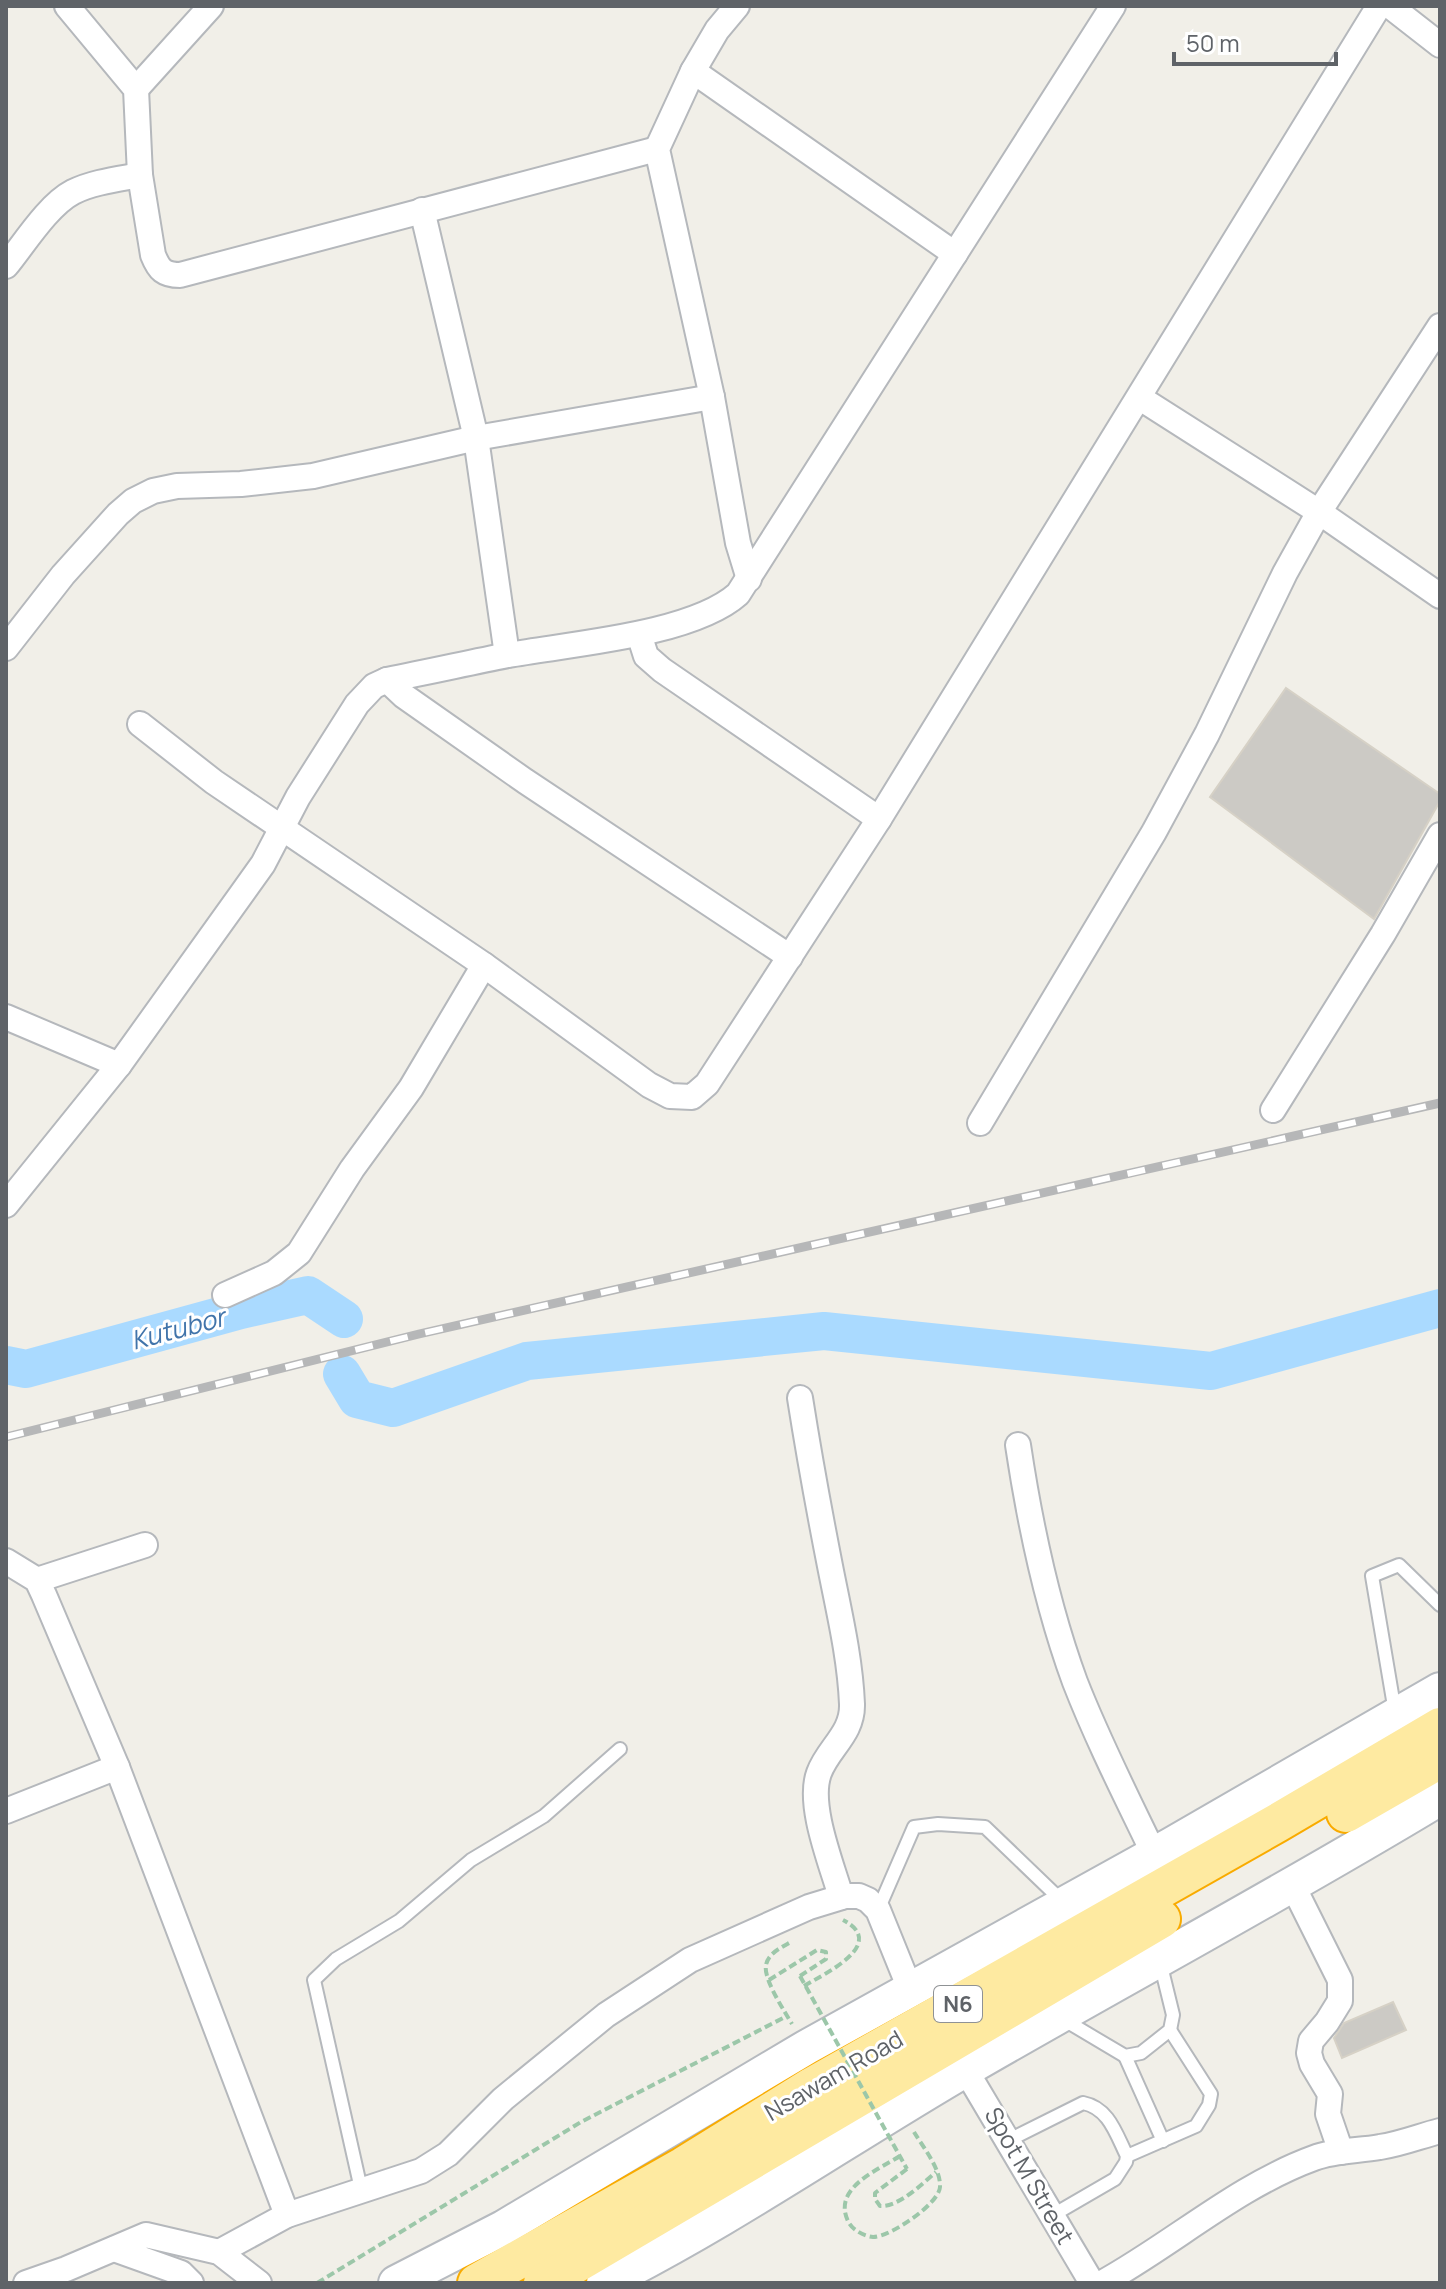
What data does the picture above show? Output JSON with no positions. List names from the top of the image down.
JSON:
{
  "streets": {
    "highway": ["N6", "Nsawam Road"],
    "street": ["Spot M Street"]
  },
  "water": ["Kutubor"],
  "scale_bar": "50 m"
}
